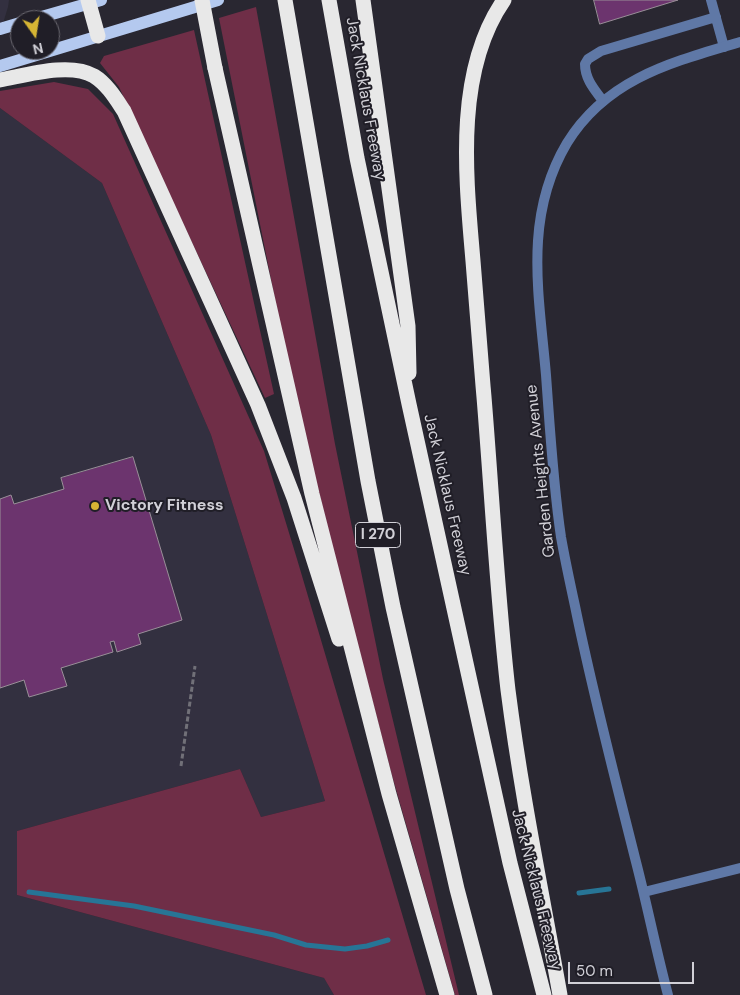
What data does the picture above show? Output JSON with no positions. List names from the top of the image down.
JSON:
{
  "streets": {
    "highway": ["Jack Nicklaus Freeway", "I 270"],
    "street": ["Garden Heights Avenue"]
  },
  "places": ["Victory Fitness"],
  "scale_bar": "50 m",
  "north": "bottom"
}
